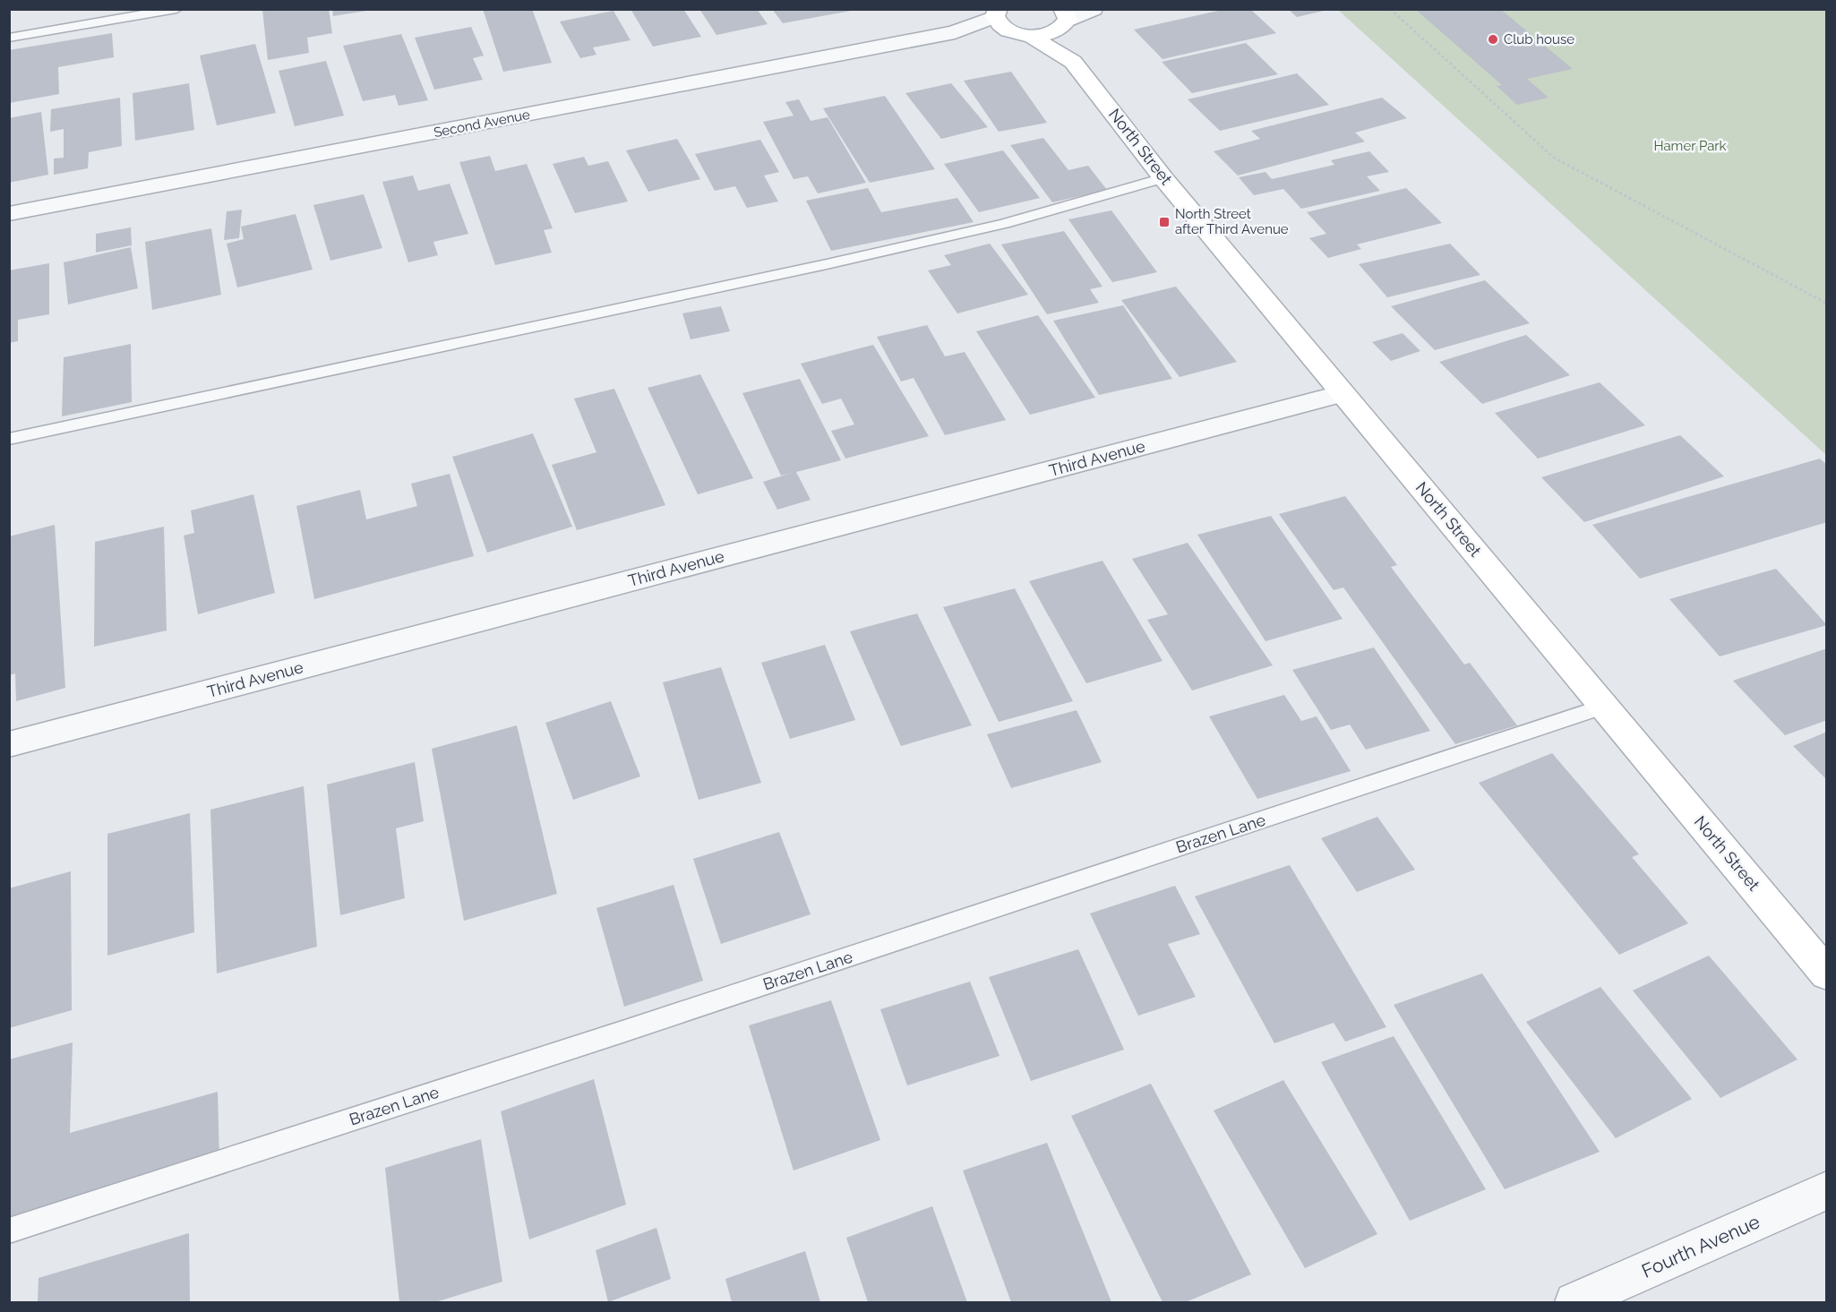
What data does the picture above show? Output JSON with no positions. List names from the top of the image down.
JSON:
{
  "streets": {
    "main road": ["North Street"],
    "street": ["Second Avenue", "Third Avenue", "Fourth Avenue"],
    "lane": ["Brazen Lane"]
  },
  "crossings": [
    ["Second Avenue", "North Street"],
    ["North Street", "Third Avenue"],
    ["North Street", "Brazen Lane"]
  ],
  "parks": ["Hamer Park"],
  "places": {
    "other": ["Club house"],
    "transit": ["North Street after Third Avenue"]
  }
}
